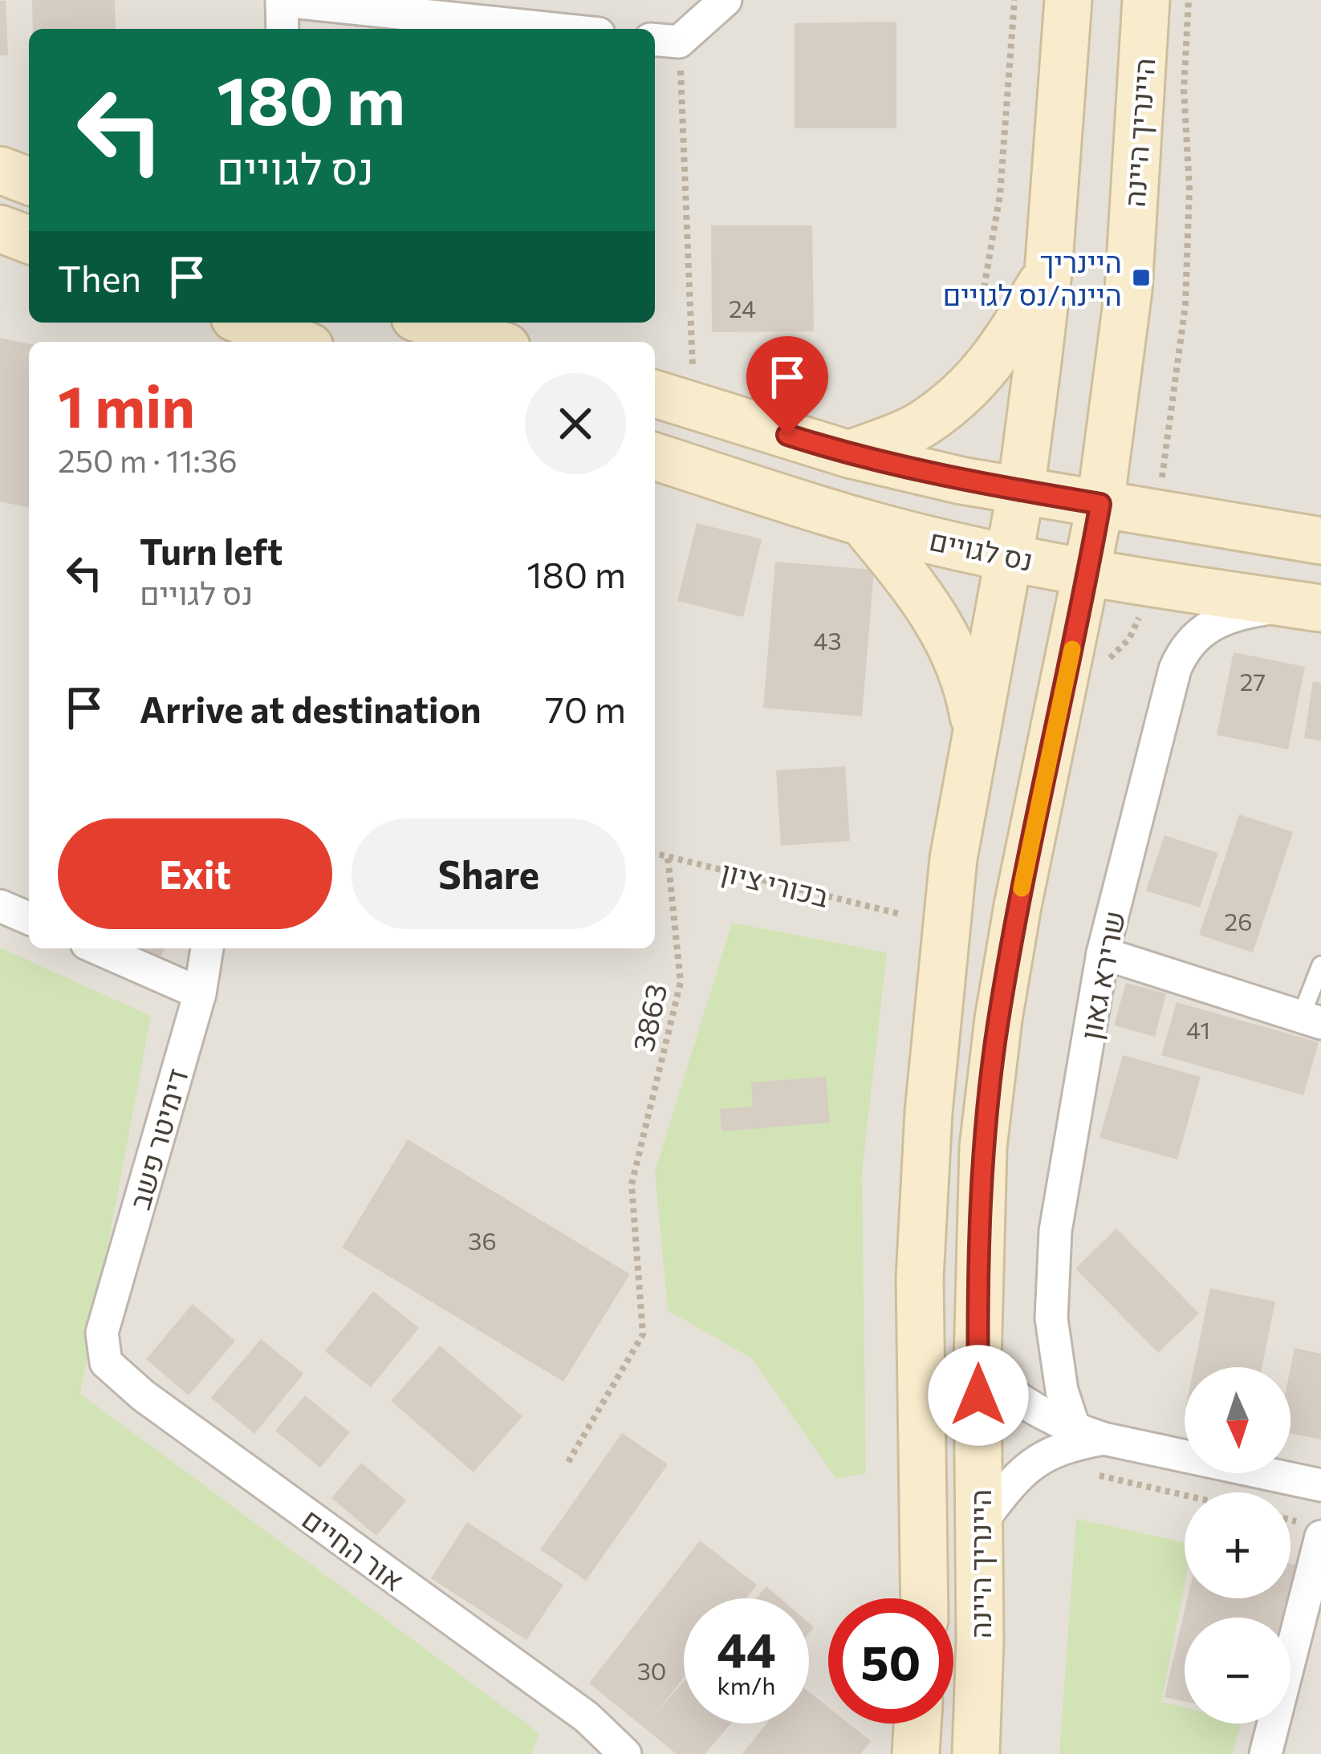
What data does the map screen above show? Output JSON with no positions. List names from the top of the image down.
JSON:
{
  "streets": {
    "main road": ["היינריך היינה", "נס לגויים"],
    "street": ["שרירא גאון", "דימיטר פשב", "אור החיים"],
    "path": ["בכורי ציון", "3863"]
  },
  "crossings": [
    ["היינריך היינה", "נס לגויים"],
    ["נס לגויים", "שרירא גאון"],
    ["בכורי ציון", "3863"],
    ["דימיטר פשב", "אור החיים"]
  ],
  "places": {
    "transit": ["היינריך היינה/נס לגויים"]
  },
  "house_numbers": [
    "24",
    "43",
    "27",
    "26",
    "41",
    "36",
    "30"
  ],
  "north": "bottom",
  "page": {
    "turn": ["180 m", "נס לגויים"],
    "then": "Then",
    "heading": ["1 min", "250 m · 11:36"],
    "list": [
      {
        "name": "Turn left",
        "note": "נס לגויים",
        "value": "180 m"
      },
      {
        "name": "Arrive at destination",
        "value": "70 m"
      }
    ],
    "buttons": ["Exit", "Share"],
    "map_buttons": ["+", "−"],
    "speed": "44 km/h",
    "limit": "50"
  }
}
